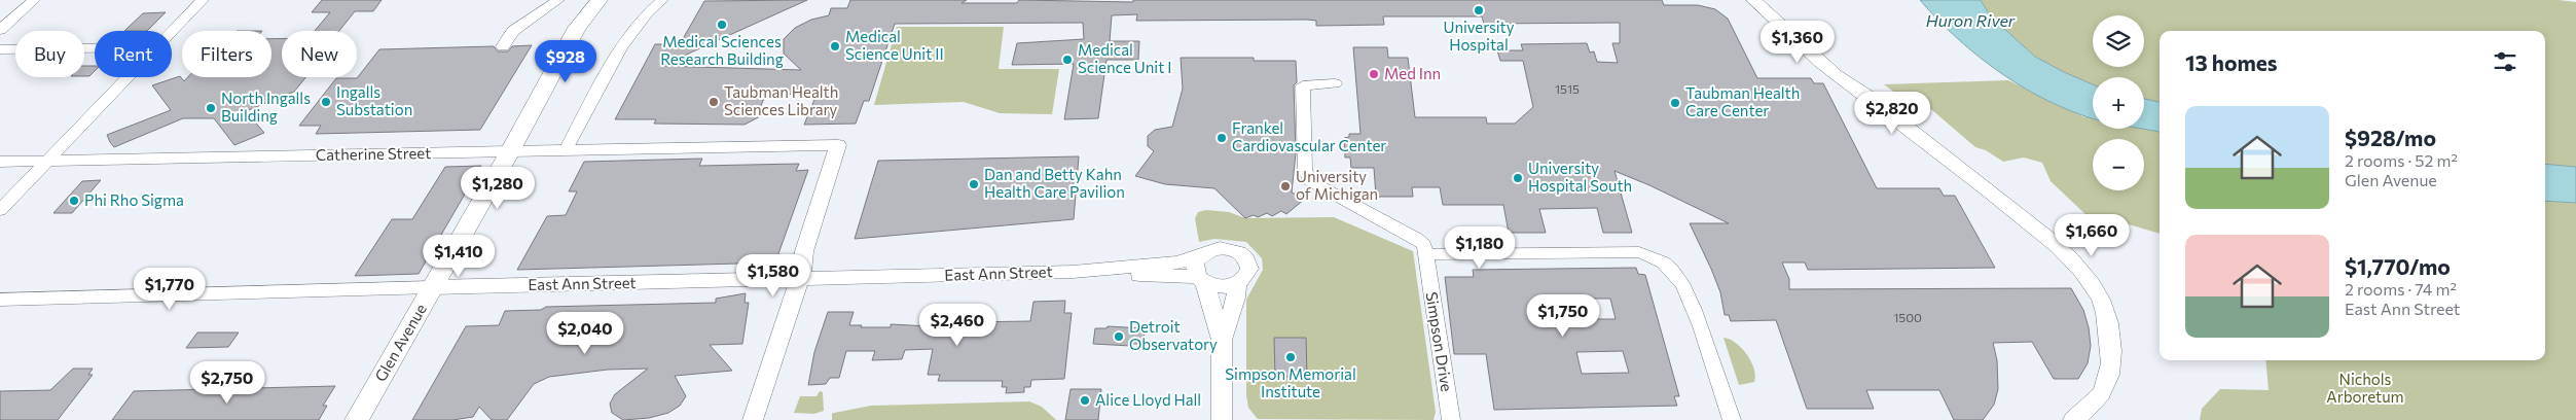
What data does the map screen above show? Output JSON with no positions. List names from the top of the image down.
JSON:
{
  "streets": {
    "main road": ["Glen Avenue"],
    "street": ["Catherine Street", "East Ann Street", "Simpson Drive"]
  },
  "crossings": [
    ["Catherine Street", "East Ann Street"],
    ["Catherine Street", "Glen Avenue"],
    ["East Ann Street", "Glen Avenue"]
  ],
  "water": ["Huron River"],
  "parks": ["Nichols Arboretum"],
  "places": [
    "University Hospital",
    "Medical Sciences Research Building",
    "Medical Science Unit II",
    "Medical Science Unit I",
    "Med Inn",
    "Ingalls Substation",
    "Taubman Health Sciences Library",
    "Taubman Health Care Center",
    "North Ingalls Building",
    "Frankel Cardiovascular Center",
    "University Hospital South",
    "Dan and Betty Kahn Health Care Pavilion",
    "University of Michigan",
    "Phi Rho Sigma",
    "Detroit Observatory",
    "Simpson Memorial Institute",
    "Alice Lloyd Hall"
  ],
  "house_numbers": ["1515", "1500"],
  "page": {
    "map_buttons": ["+", "−"],
    "price": [
      "$1,360",
      "$928",
      "$2,820",
      "$1,280",
      "$1,660",
      "$1,180",
      "$1,410",
      "$1,580",
      "$1,770",
      "$1,750",
      "$2,460",
      "$2,040",
      "$2,750"
    ],
    "chip": [
      "Buy",
      "Rent",
      "Filters",
      "New"
    ],
    "heading": "13 homes",
    "list": [
      {
        "name": "$928/mo",
        "note": "2 rooms · 52 m² · Glen Avenue"
      },
      {
        "name": "$1,770/mo",
        "note": "2 rooms · 74 m² · East Ann Street"
      }
    ]
  }
}
